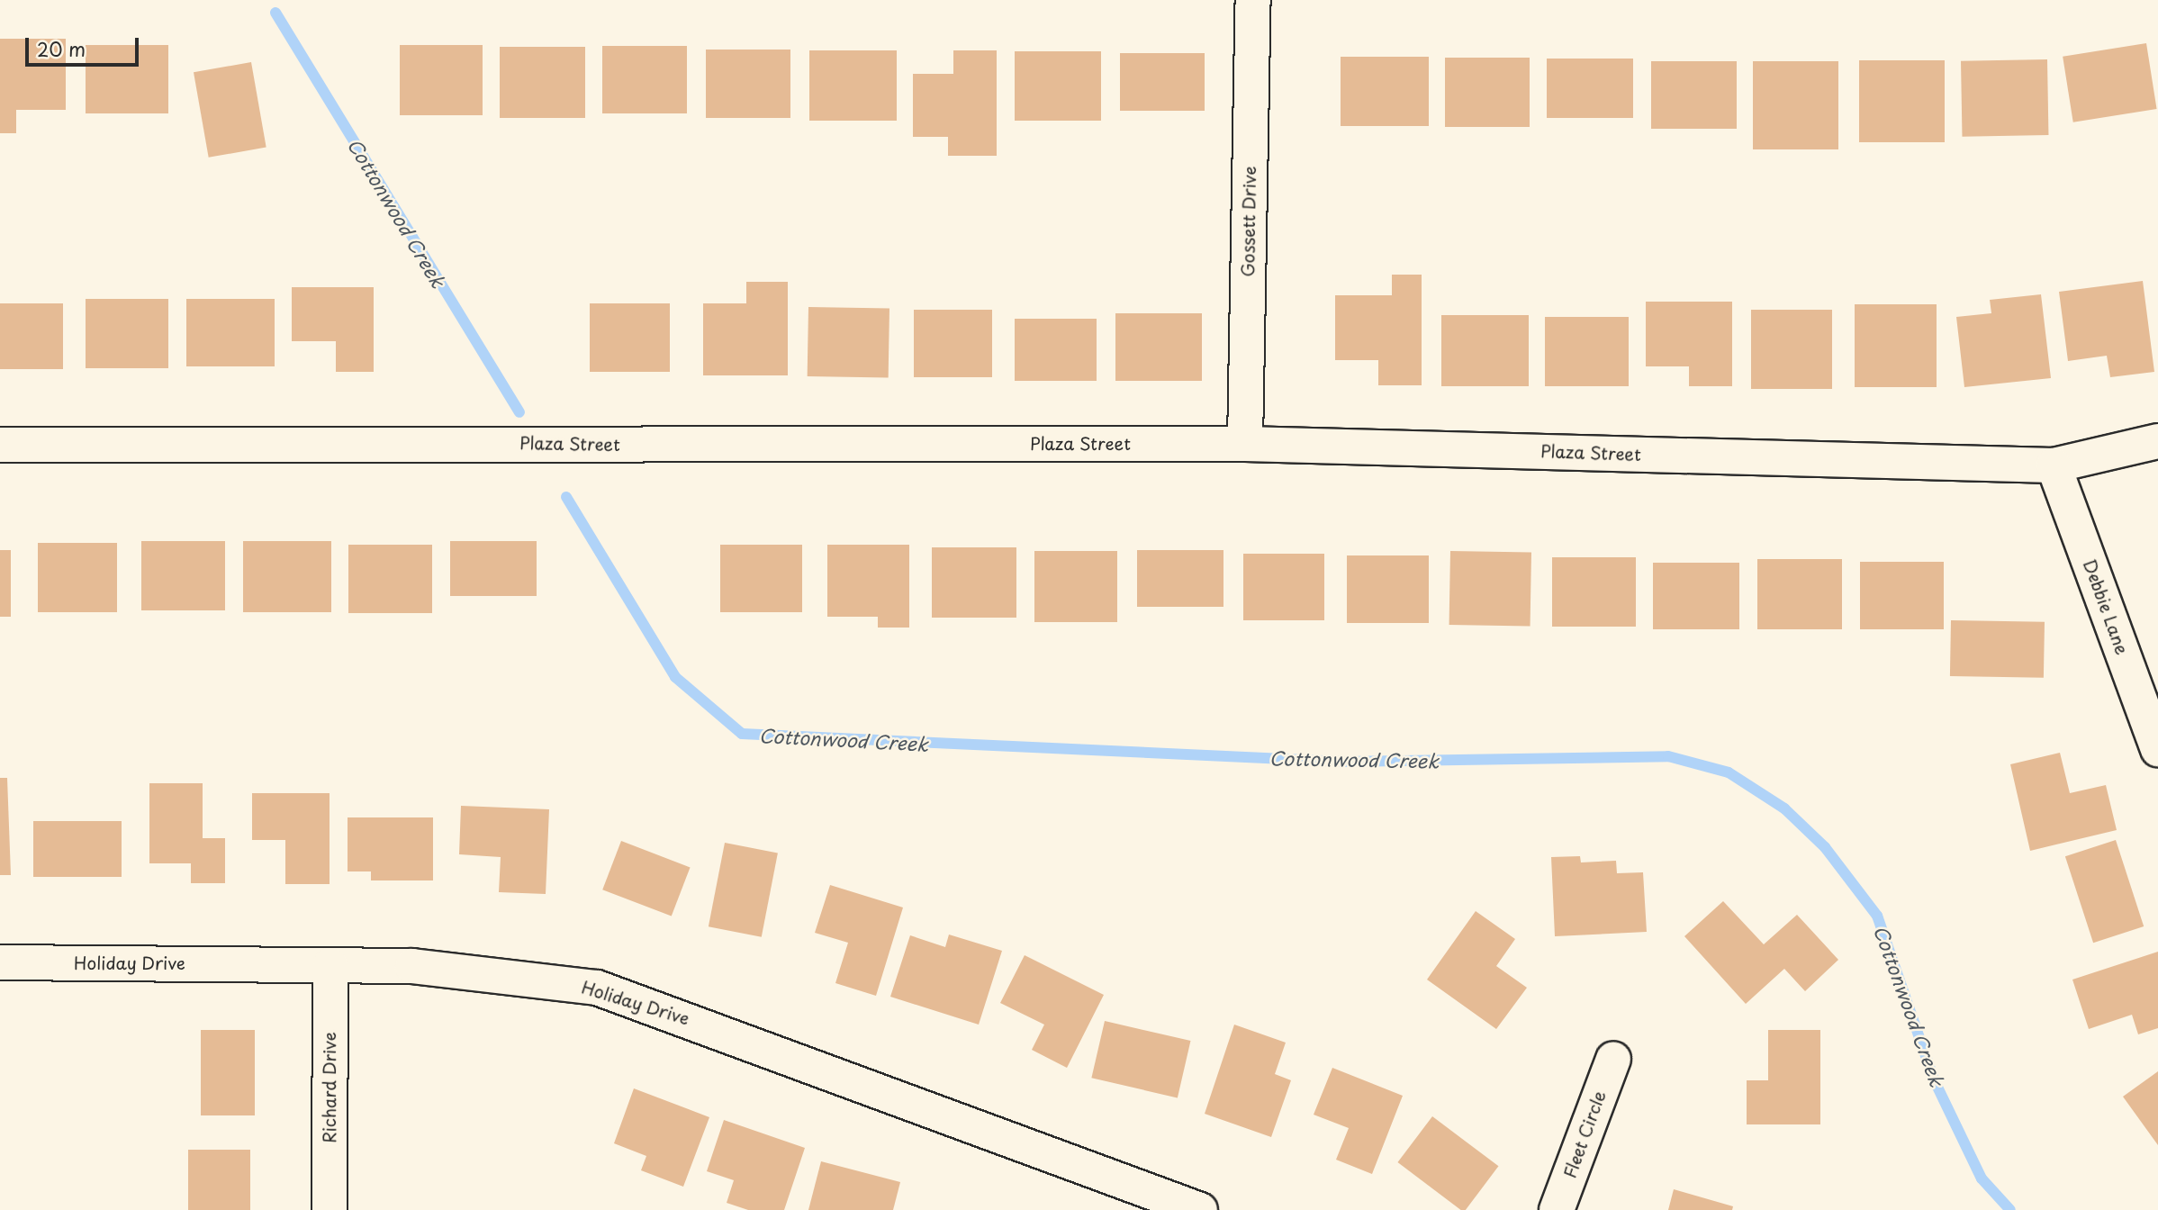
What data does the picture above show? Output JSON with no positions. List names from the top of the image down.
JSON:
{
  "streets": {
    "street": [
      "Gossett Drive",
      "Plaza Street",
      "Debbie Lane",
      "Holiday Drive",
      "Richard Drive",
      "Fleet Circle"
    ]
  },
  "crossings": [
    ["Gossett Drive", "Plaza Street"],
    ["Plaza Street", "Debbie Lane"],
    ["Holiday Drive", "Richard Drive"]
  ],
  "water": ["Cottonwood Creek"],
  "scale_bar": "20 m"
}
